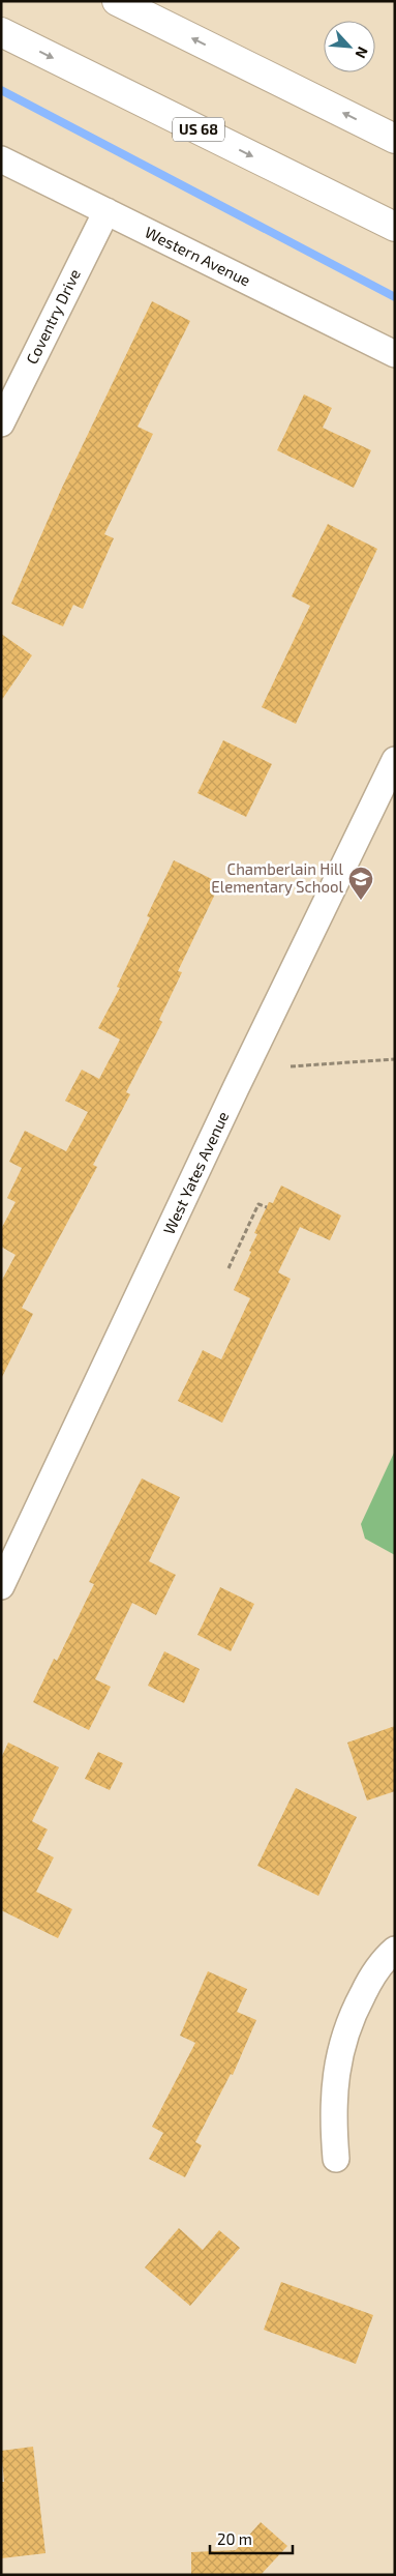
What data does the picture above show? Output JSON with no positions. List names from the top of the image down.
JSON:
{
  "streets": {
    "highway": ["US 68"],
    "street": ["Western Avenue", "Coventry Drive", "West Yates Avenue"]
  },
  "crossings": [
    ["Western Avenue", "Coventry Drive"]
  ],
  "places": {
    "school or university": ["Chamberlain Hill Elementary School"]
  },
  "scale_bar": "20 m",
  "north": "bottom right"
}
